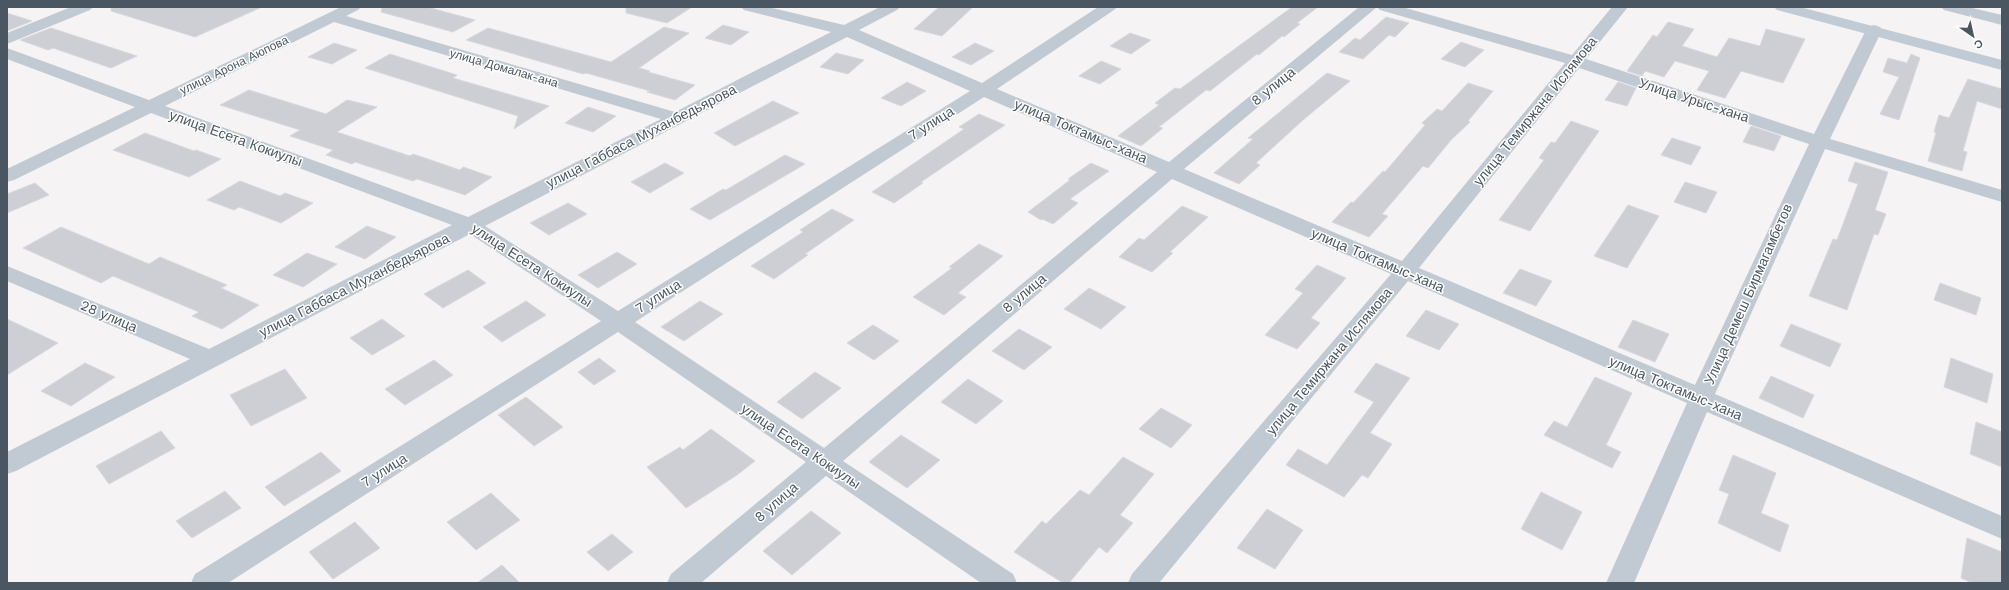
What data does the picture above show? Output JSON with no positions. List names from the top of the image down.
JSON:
{
  "streets": {
    "street": [
      "улица Арона Аюпова",
      "улица Домалак-ана",
      "8 улица",
      "Улица Урыс-хана",
      "улица Темиржана Ислямова",
      "7 улица",
      "улица Токтамыс-хана",
      "улица Габбаса Муханбедьярова",
      "улица Есета Кокиулы",
      "Улица Демеш Бирмагамбетов",
      "28 улица"
    ]
  },
  "crossings": [
    ["улица Арона Аюпова", "улица Домалак-ана"],
    ["улица Арона Аюпова", "улица Есета Кокиулы"],
    ["улица Домалак-ана", "улица Габбаса Муханбедьярова"],
    ["8 улица", "улица Токтамыс-хана"],
    ["8 улица", "улица Есета Кокиулы"],
    ["Улица Урыс-хана", "улица Темиржана Ислямова"],
    ["Улица Урыс-хана", "Улица Демеш Бирмагамбетов"],
    ["улица Темиржана Ислямова", "улица Токтамыс-хана"],
    ["7 улица", "улица Токтамыс-хана"],
    ["7 улица", "улица Есета Кокиулы"],
    ["улица Токтамыс-хана", "улица Габбаса Муханбедьярова"],
    ["улица Токтамыс-хана", "Улица Демеш Бирмагамбетов"],
    ["улица Габбаса Муханбедьярова", "улица Есета Кокиулы"],
    ["улица Габбаса Муханбедьярова", "28 улица"]
  ],
  "north": "bottom right"
}
